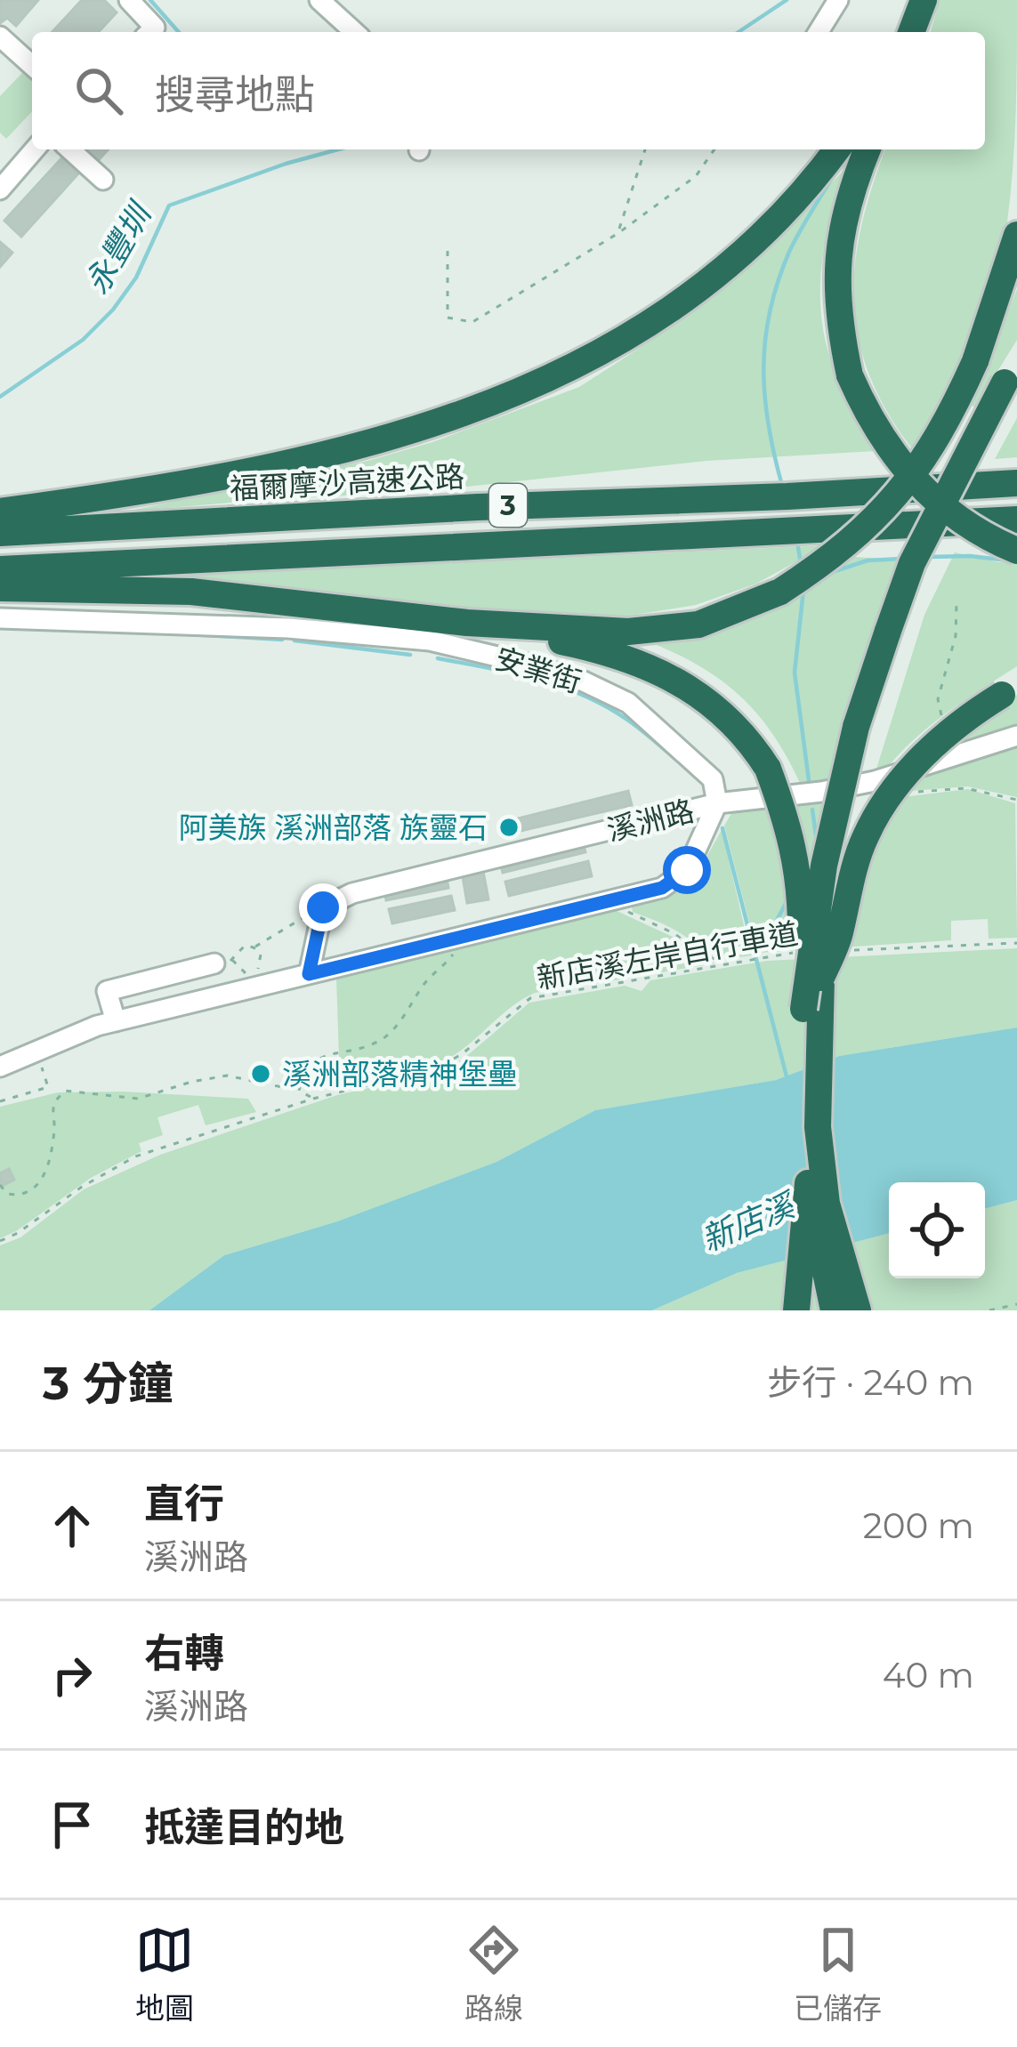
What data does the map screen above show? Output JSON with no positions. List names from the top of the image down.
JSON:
{
  "streets": {
    "highway": ["福爾摩沙高速公路", "3"],
    "street": ["安業街", "溪洲路"],
    "path": ["新店溪左岸自行車道"]
  },
  "crossings": [
    ["安業街", "溪洲路"]
  ],
  "water": ["永豐圳", "新店溪"],
  "places": ["阿美族 溪洲部落 族靈石", "溪洲部落精神堡壘"],
  "page": {
    "search": "搜尋地點",
    "heading": ["3 分鐘", "步行 · 240 m"],
    "list": [
      ["直行", "溪洲路", "200 m"],
      ["右轉", "溪洲路", "40 m"],
      "抵達目的地"
    ],
    "nav": ["地圖", "路線", "已儲存"]
  }
}
